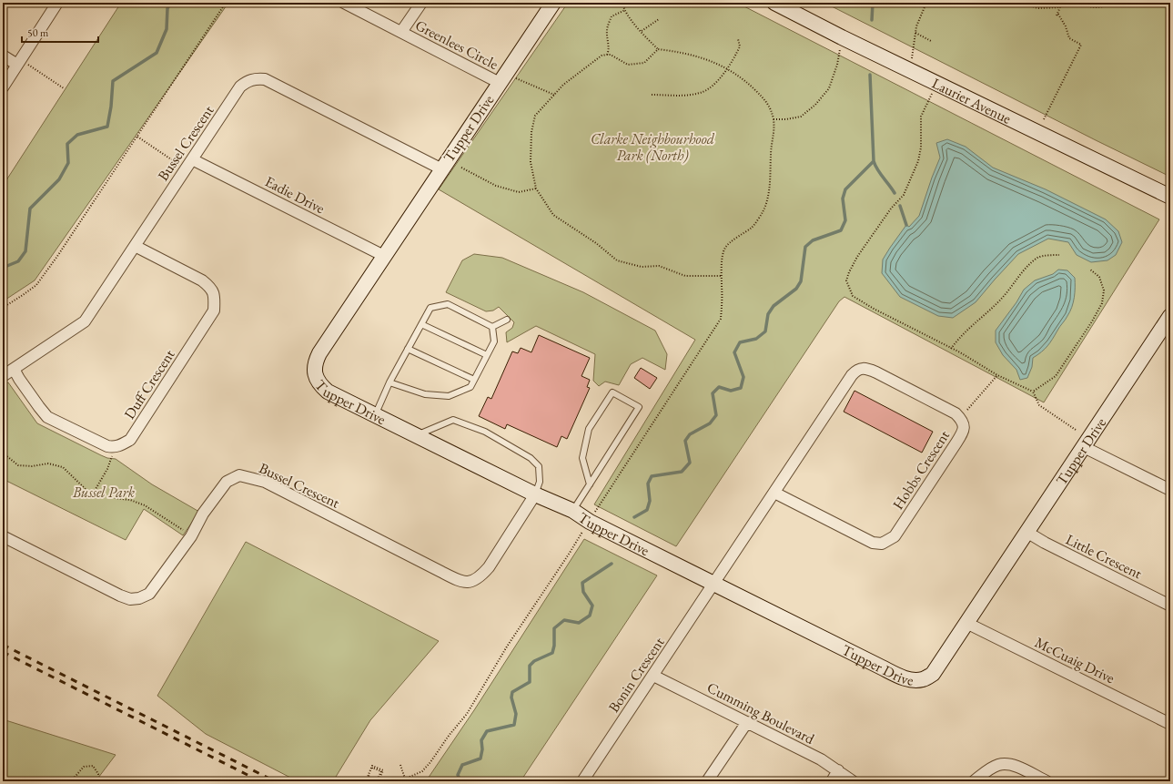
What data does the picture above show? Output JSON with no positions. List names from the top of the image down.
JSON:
{
  "streets": {
    "street": [
      "Greenlees Circle",
      "Laurier Avenue",
      "Tupper Drive",
      "Bussel Crescent",
      "Eadie Drive",
      "Duff Crescent",
      "Hobbs Crescent",
      "Little Crescent",
      "McCuaig Drive",
      "Bonin Crescent",
      "Cumming Boulevard"
    ]
  },
  "crossings": [
    ["Greenlees Circle", "Tupper Drive"],
    ["Tupper Drive", "Bussel Crescent"],
    ["Tupper Drive", "Eadie Drive"],
    ["Tupper Drive", "Hobbs Crescent"],
    ["Tupper Drive", "Little Crescent"],
    ["Tupper Drive", "McCuaig Drive"],
    ["Tupper Drive", "Bonin Crescent"],
    ["Bussel Crescent", "Eadie Drive"],
    ["Bussel Crescent", "Duff Crescent"],
    ["Hobbs Crescent", "Bonin Crescent"],
    ["Bonin Crescent", "Cumming Boulevard"]
  ],
  "parks": ["Clarke Neighbourhood Park (North)", "Bussel Park"],
  "scale_bar": "50 m"
}
